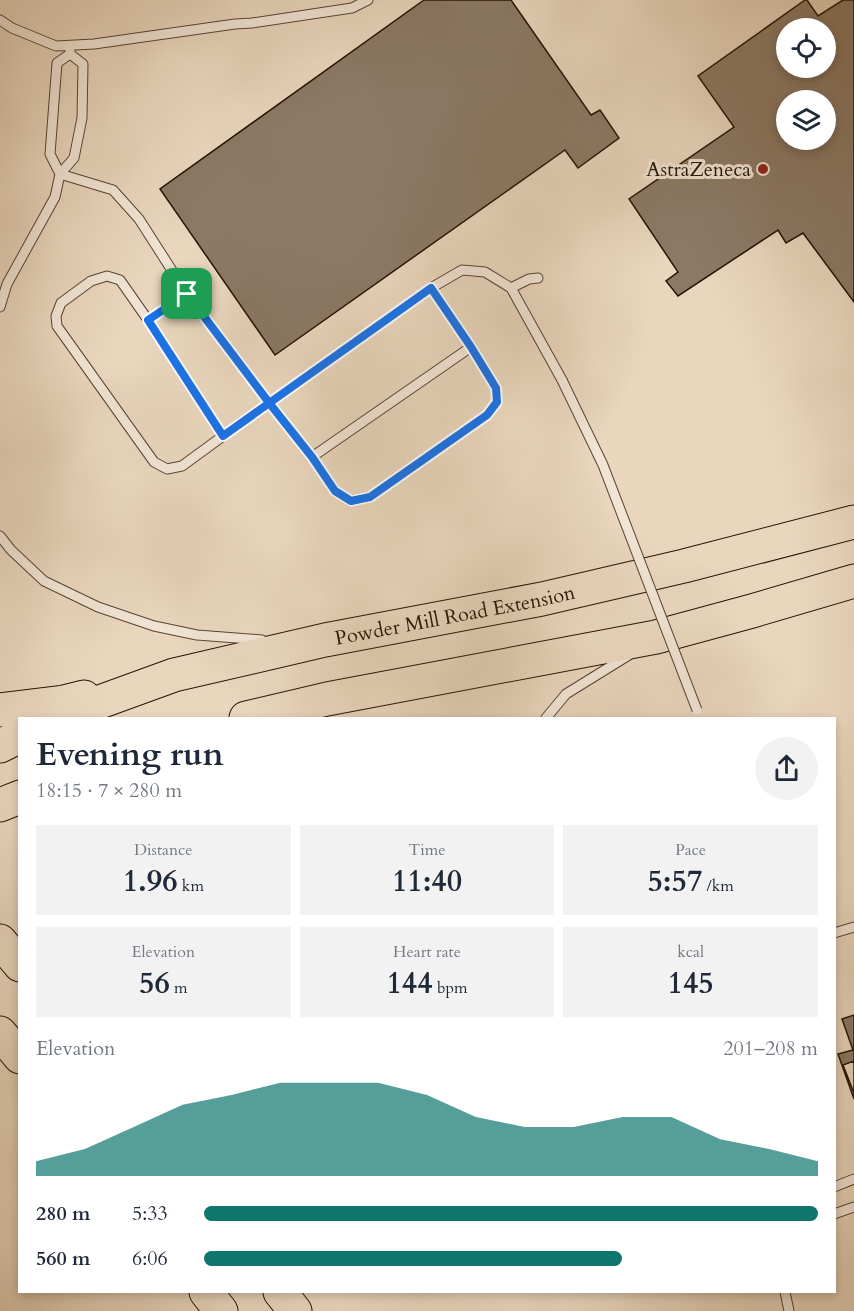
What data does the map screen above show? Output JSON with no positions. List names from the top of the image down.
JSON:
{
  "streets": {
    "highway": ["Powder Mill Road Extension"]
  },
  "places": ["AstraZeneca"],
  "page": {
    "heading": ["Evening run", "18:15 · 7 × 280 m"],
    "stats": [
      ["Distance", "1.96 km"],
      ["Time", "11:40"],
      ["Pace", "5:57 /km"],
      ["Elevation", "56 m"],
      ["Heart rate", "144 bpm"],
      ["kcal", "145"]
    ],
    "chart": ["Elevation", "201–208 m"],
    "list": [
      {
        "name": "280 m",
        "note": "5:33"
      },
      {
        "name": "560 m",
        "note": "6:06"
      }
    ]
  }
}
